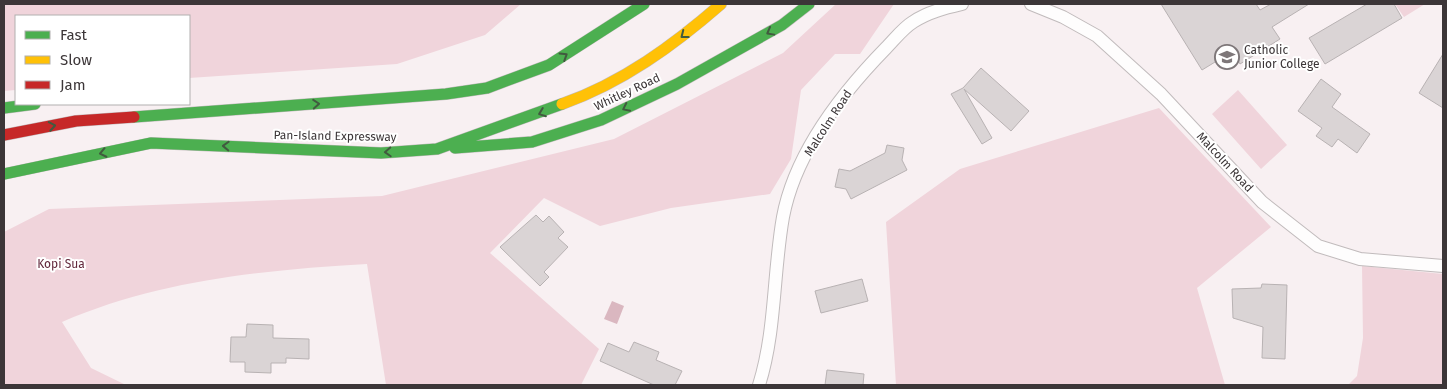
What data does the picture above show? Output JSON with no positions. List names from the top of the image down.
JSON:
{
  "streets": {
    "main road": ["Whitley Road", "Pan-Island Expressway"],
    "street": ["Malcolm Road"]
  },
  "crossings": [
    ["Whitley Road", "Pan-Island Expressway"]
  ],
  "parks": ["Kopi Sua"],
  "places": {
    "school or university": ["Catholic Junior College"]
  },
  "legend": ["Fast", "Slow", "Jam"]
}
